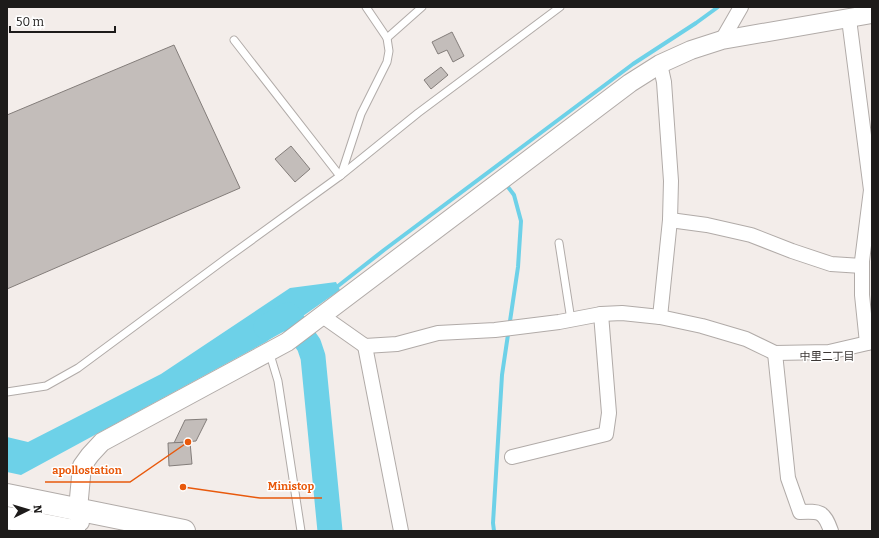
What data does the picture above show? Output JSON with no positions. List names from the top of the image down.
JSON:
{
  "districts": ["中里二丁目"],
  "places": ["apollostation", "Ministop"],
  "scale_bar": "50 m",
  "north": "right"
}
